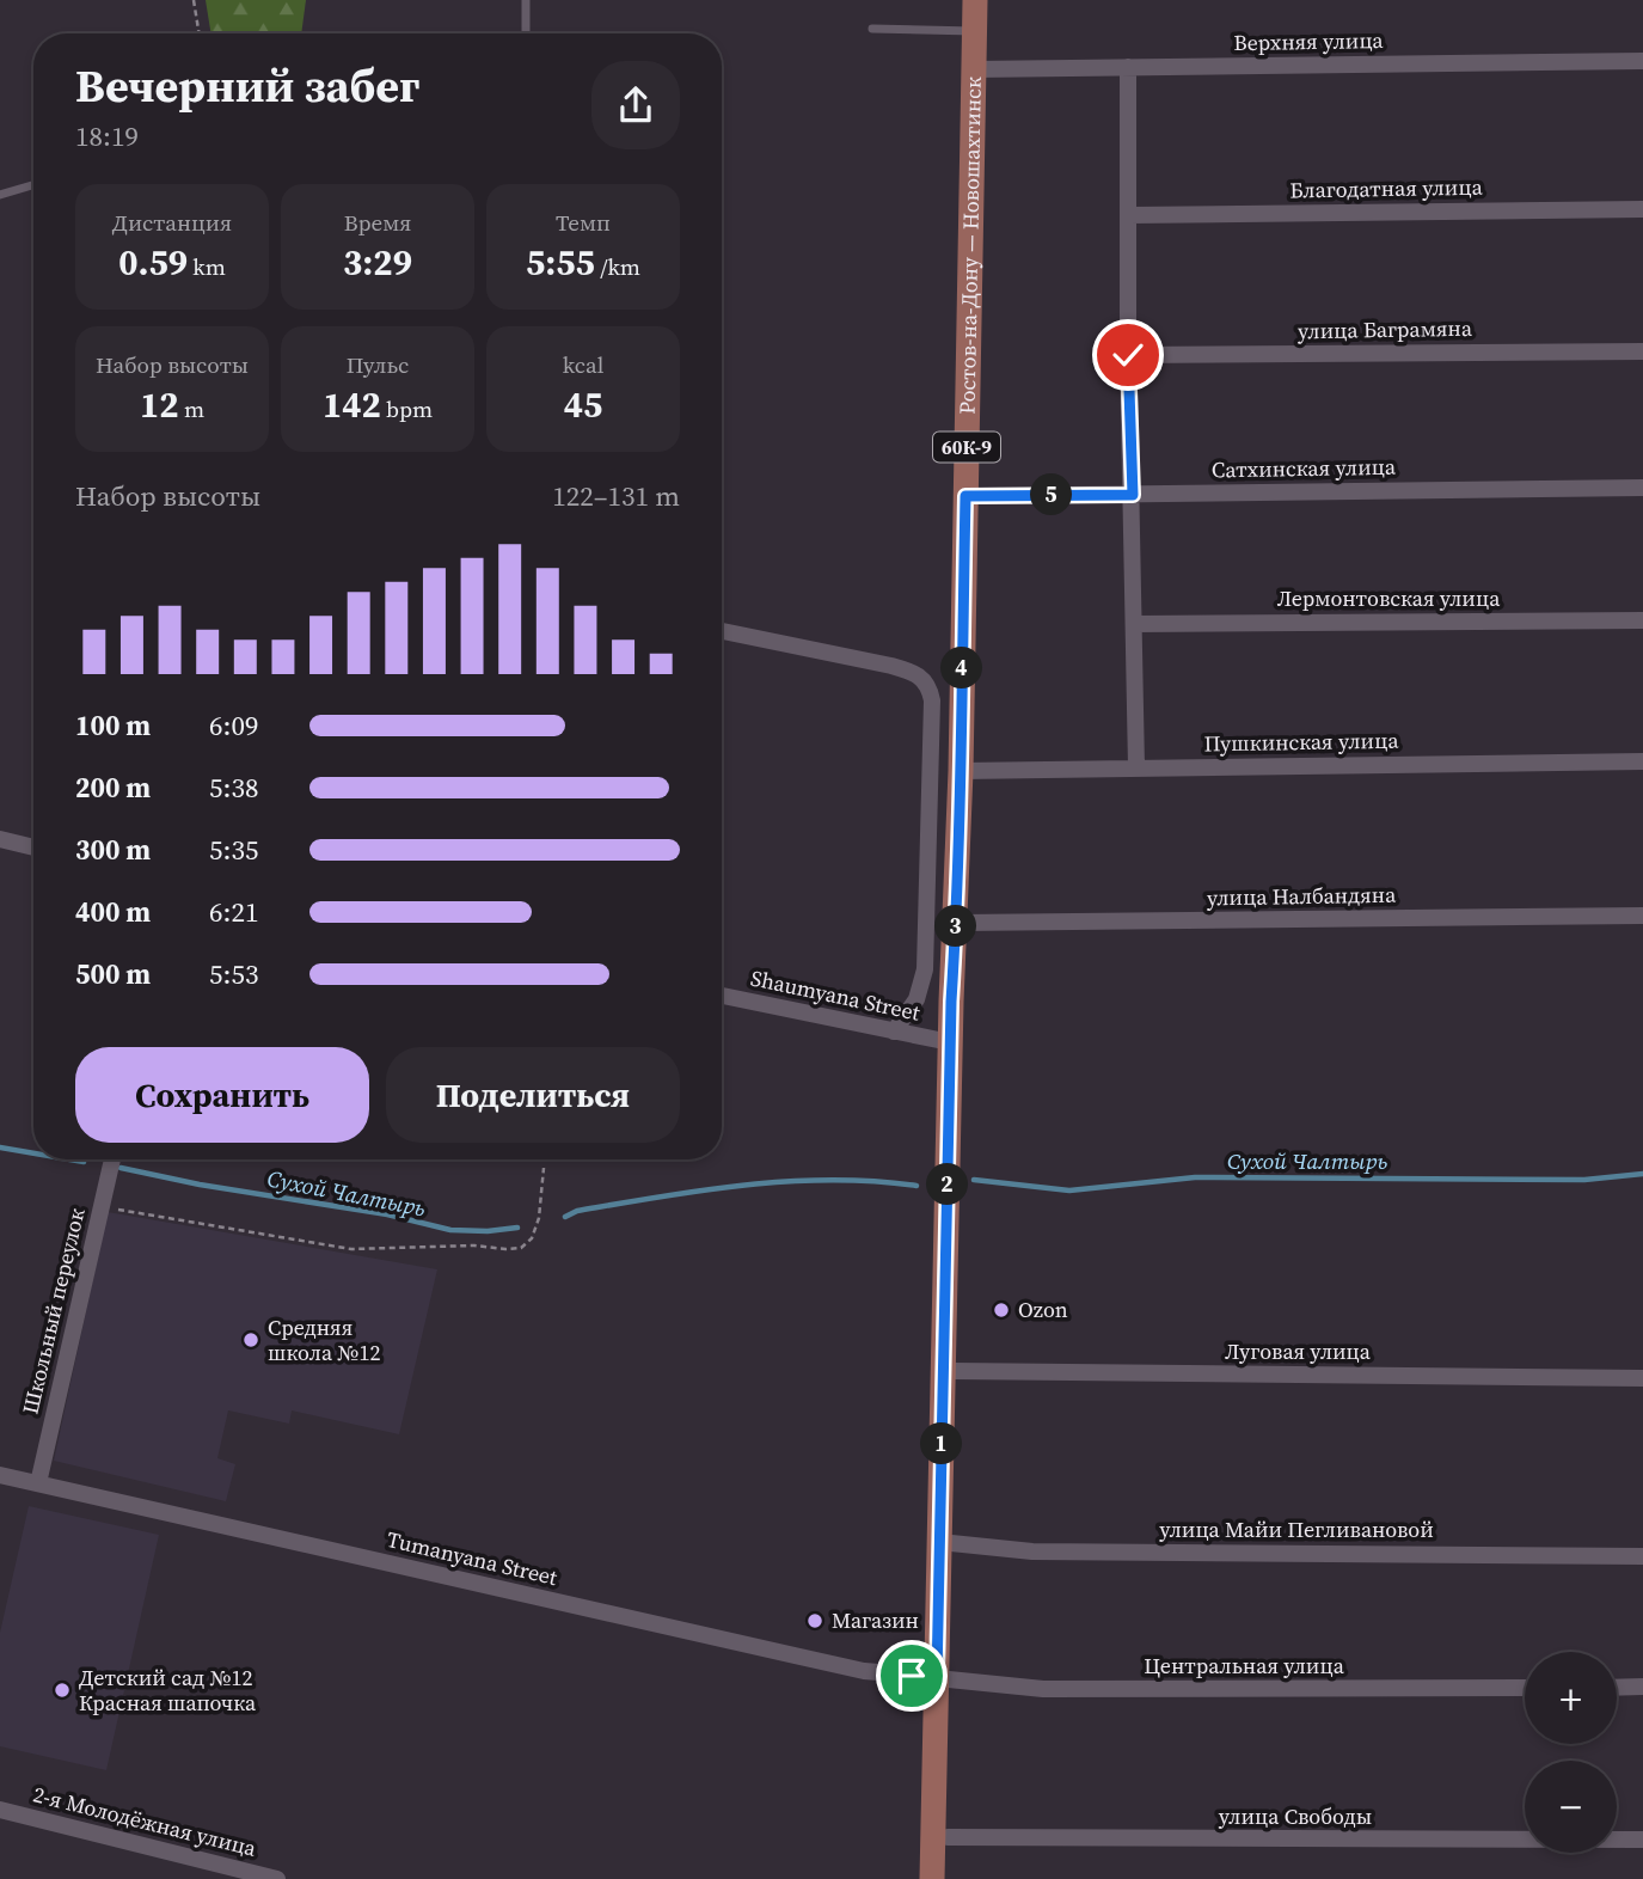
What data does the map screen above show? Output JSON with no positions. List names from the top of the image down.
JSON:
{
  "streets": {
    "main road": ["Ростов-на-Дону — Новошахтинск", "60К-9"],
    "street": [
      "Верхняя улица",
      "Благодатная улица",
      "улица Баграмяна",
      "Сатхинская улица",
      "Лермонтовская улица",
      "Пушкинская улица",
      "улица Налбандяна",
      "Shaumyana Street",
      "Школьный переулок",
      "Луговая улица",
      "улица Майи Пегливановой",
      "Tumanyana Street",
      "Центральная улица",
      "улица Свободы",
      "2-я Молодёжная улица"
    ]
  },
  "crossings": [
    ["Верхняя улица", "Ростов-на-Дону — Новошахтинск"],
    ["Ростов-на-Дону — Новошахтинск", "60К-9"],
    ["Ростов-на-Дону — Новошахтинск", "Сатхинская улица"],
    ["Ростов-на-Дону — Новошахтинск", "Пушкинская улица"],
    ["60К-9", "улица Налбандяна"],
    ["60К-9", "Shaumyana Street"],
    ["60К-9", "Луговая улица"],
    ["60К-9", "улица Майи Пегливановой"],
    ["60К-9", "Tumanyana Street"],
    ["60К-9", "Центральная улица"],
    ["60К-9", "улица Свободы"],
    ["Школьный переулок", "Tumanyana Street"],
    ["Tumanyana Street", "Центральная улица"]
  ],
  "water": ["Сухой Чалтырь"],
  "places": [
    "Ozon",
    "Средняя школа №12",
    "Магазин",
    "Детский сад №12 Красная шапочка"
  ],
  "page": {
    "heading": ["Вечерний забег", "18:19"],
    "stats": [
      ["Дистанция", "0.59 km"],
      ["Время", "3:29"],
      ["Темп", "5:55 /km"],
      ["Набор высоты", "12 m"],
      ["Пульс", "142 bpm"],
      ["kcal", "45"]
    ],
    "chart": ["Набор высоты", "122–131 m"],
    "pins": [
      "5",
      "4",
      "3",
      "2",
      "1"
    ],
    "list": [
      {
        "name": "100 m",
        "note": "6:09"
      },
      {
        "name": "200 m",
        "note": "5:38"
      },
      {
        "name": "300 m",
        "note": "5:35"
      },
      {
        "name": "400 m",
        "note": "6:21"
      },
      {
        "name": "500 m",
        "note": "5:53"
      }
    ],
    "buttons": ["Сохранить", "Поделиться"],
    "map_buttons": ["+", "−"]
  }
}
